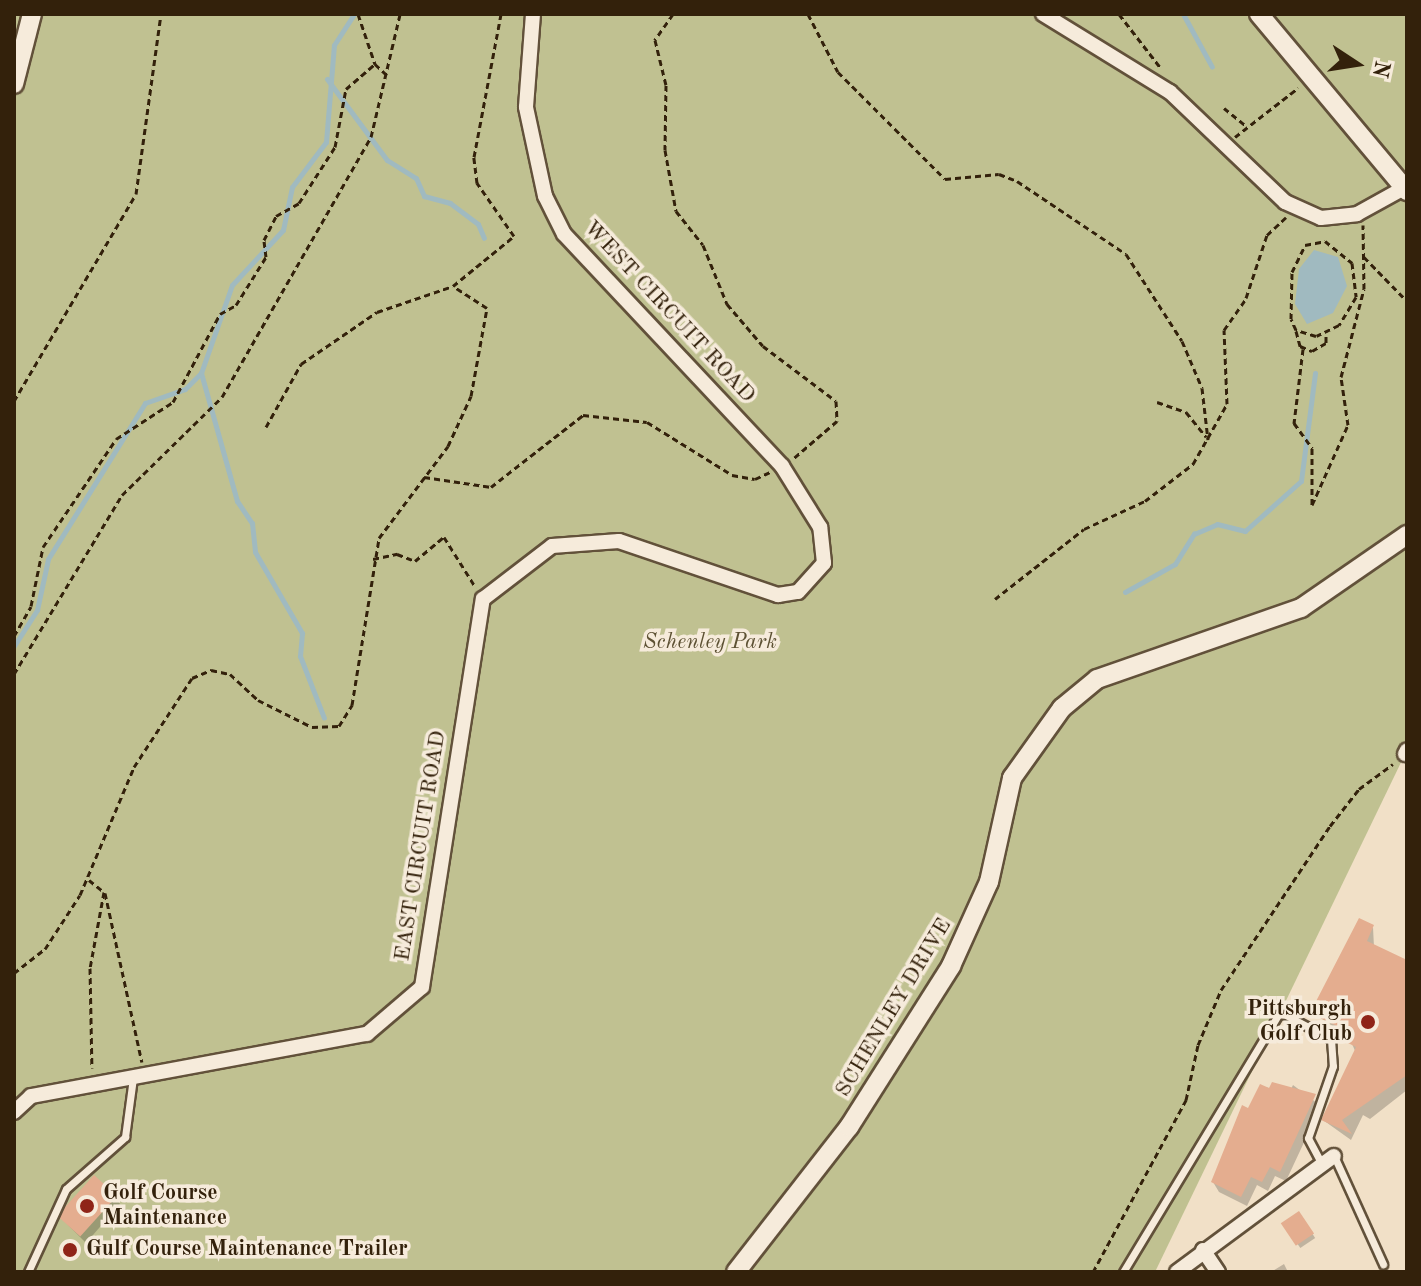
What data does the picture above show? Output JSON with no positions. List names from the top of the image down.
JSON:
{
  "streets": {
    "street": ["WEST CIRCUIT ROAD", "EAST CIRCUIT ROAD", "SCHENLEY DRIVE"]
  },
  "crossings": [
    ["WEST CIRCUIT ROAD", "EAST CIRCUIT ROAD"]
  ],
  "parks": ["Schenley Park"],
  "places": ["Pittsburgh Golf Club", "Golf Course Maintenance", "Gulf Course Maintenance Trailer"],
  "north": "right"
}
